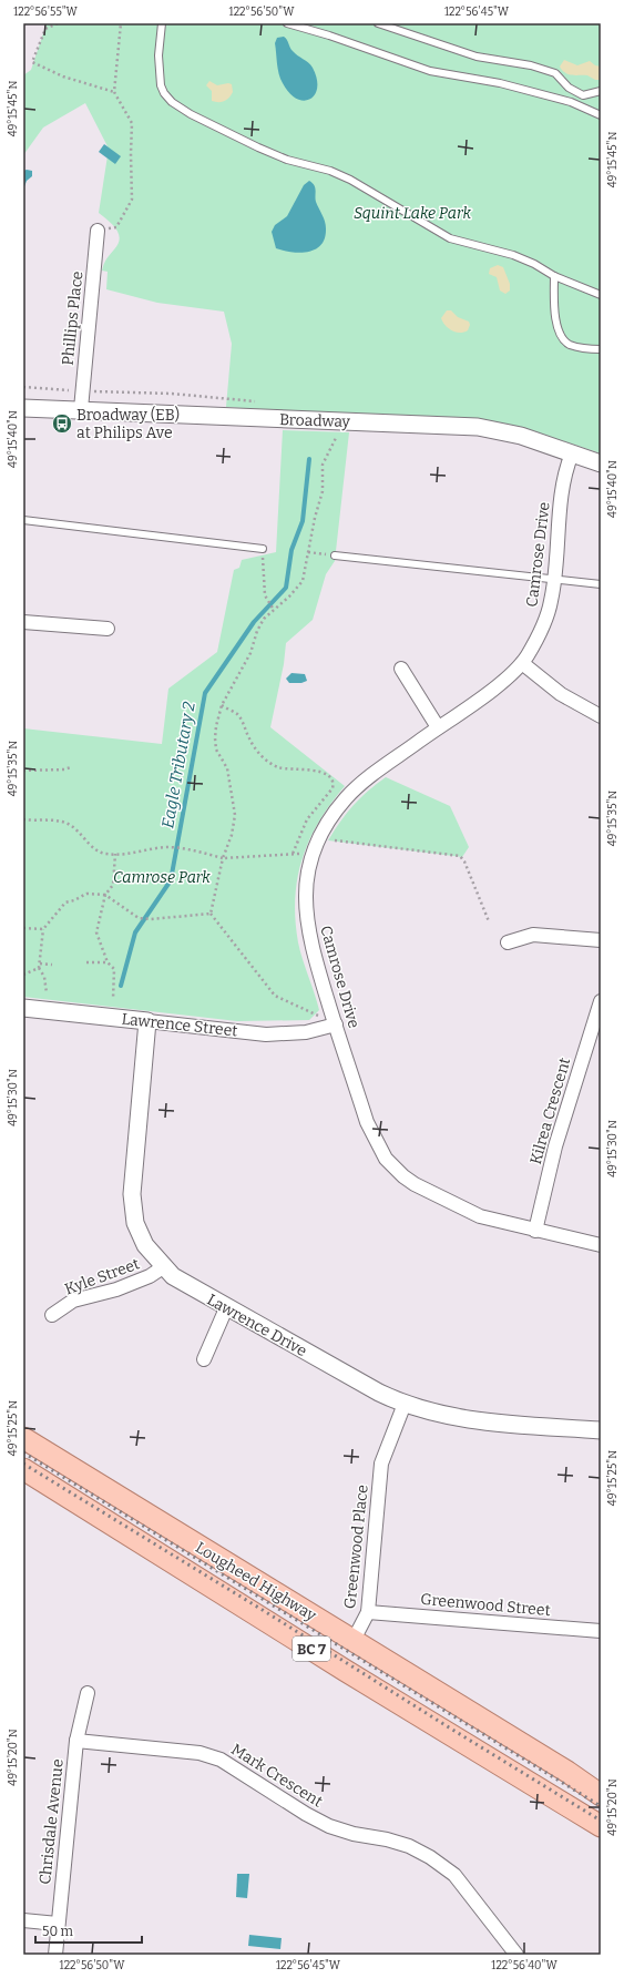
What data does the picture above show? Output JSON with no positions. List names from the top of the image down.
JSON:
{
  "streets": {
    "main road": ["Lougheed Highway", "BC 7"],
    "street": [
      "Phillips Place",
      "Broadway",
      "Camrose Drive",
      "Lawrence Street",
      "Kilrea Crescent",
      "Kyle Street",
      "Lawrence Drive",
      "Greenwood Place",
      "Greenwood Street",
      "Mark Crescent",
      "Chrisdale Avenue"
    ]
  },
  "crossings": [
    ["Phillips Place", "Broadway"],
    ["Broadway", "Camrose Drive"],
    ["Camrose Drive", "Lawrence Street"],
    ["Camrose Drive", "Kilrea Crescent"],
    ["Lawrence Street", "Lawrence Drive"],
    ["Kyle Street", "Lawrence Drive"],
    ["Lawrence Drive", "Greenwood Place"],
    ["Greenwood Place", "Lougheed Highway"],
    ["Greenwood Place", "Greenwood Street"],
    ["Mark Crescent", "Chrisdale Avenue"]
  ],
  "water": ["Eagle Tributary 2"],
  "parks": ["Squint Lake Park", "Camrose Park"],
  "places": {
    "bus stop": ["Broadway (EB) at Philips Ave"]
  },
  "scale_bar": "50 m",
  "coordinates": [
    "122°56'55\"W",
    "122°56'50\"W",
    "122°56'45\"W",
    "49°15'45\"N",
    "49°15'40\"N",
    "49°15'35\"N",
    "49°15'30\"N",
    "49°15'25\"N",
    "49°15'20\"N",
    "122°56'40\"W"
  ]
}
